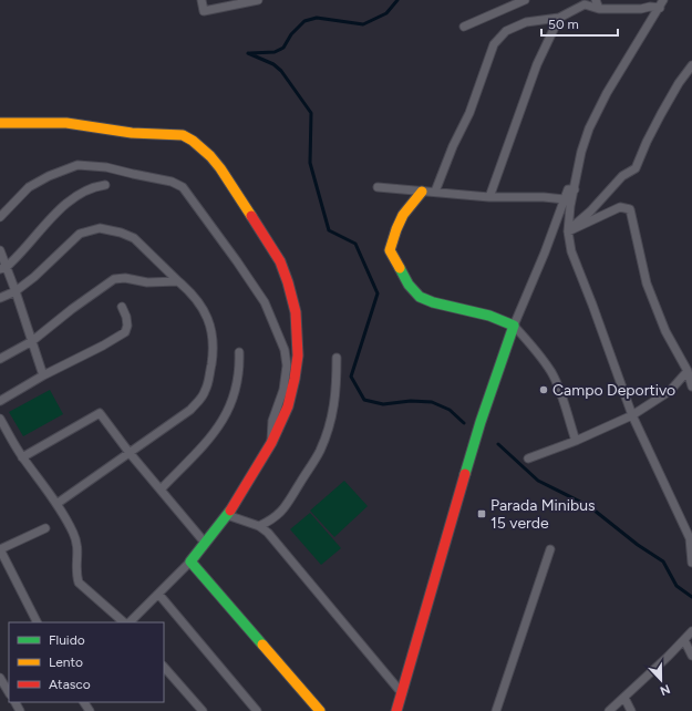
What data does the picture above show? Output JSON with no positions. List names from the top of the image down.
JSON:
{
  "places": {
    "other": ["Campo Deportivo"],
    "transit": ["Parada Minibus 15 verde"]
  },
  "legend": ["Fluido", "Lento", "Atasco"],
  "scale_bar": "50 m",
  "north": "bottom"
}
